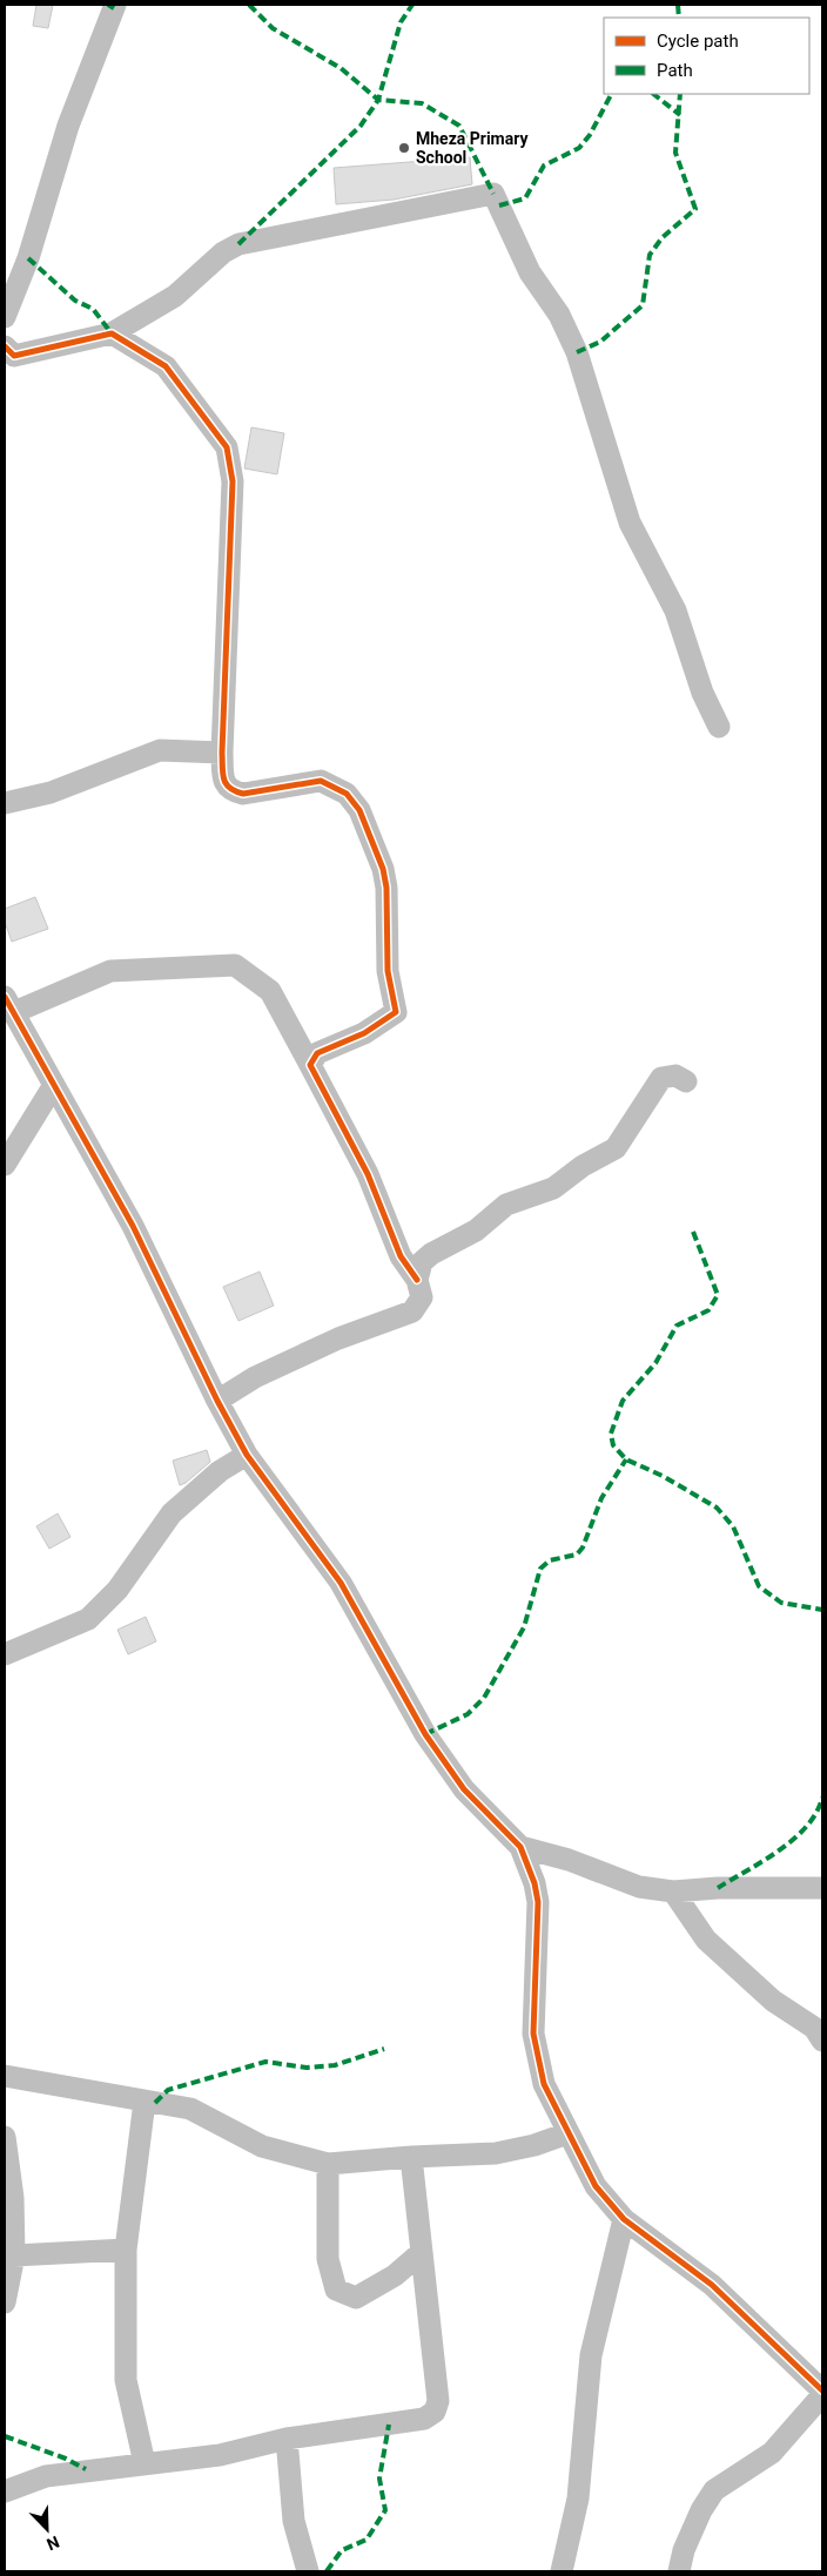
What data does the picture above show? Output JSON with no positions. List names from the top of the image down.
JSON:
{
  "places": ["Mheza Primary School"],
  "legend": ["Cycle path", "Path"],
  "north": "bottom right"
}
